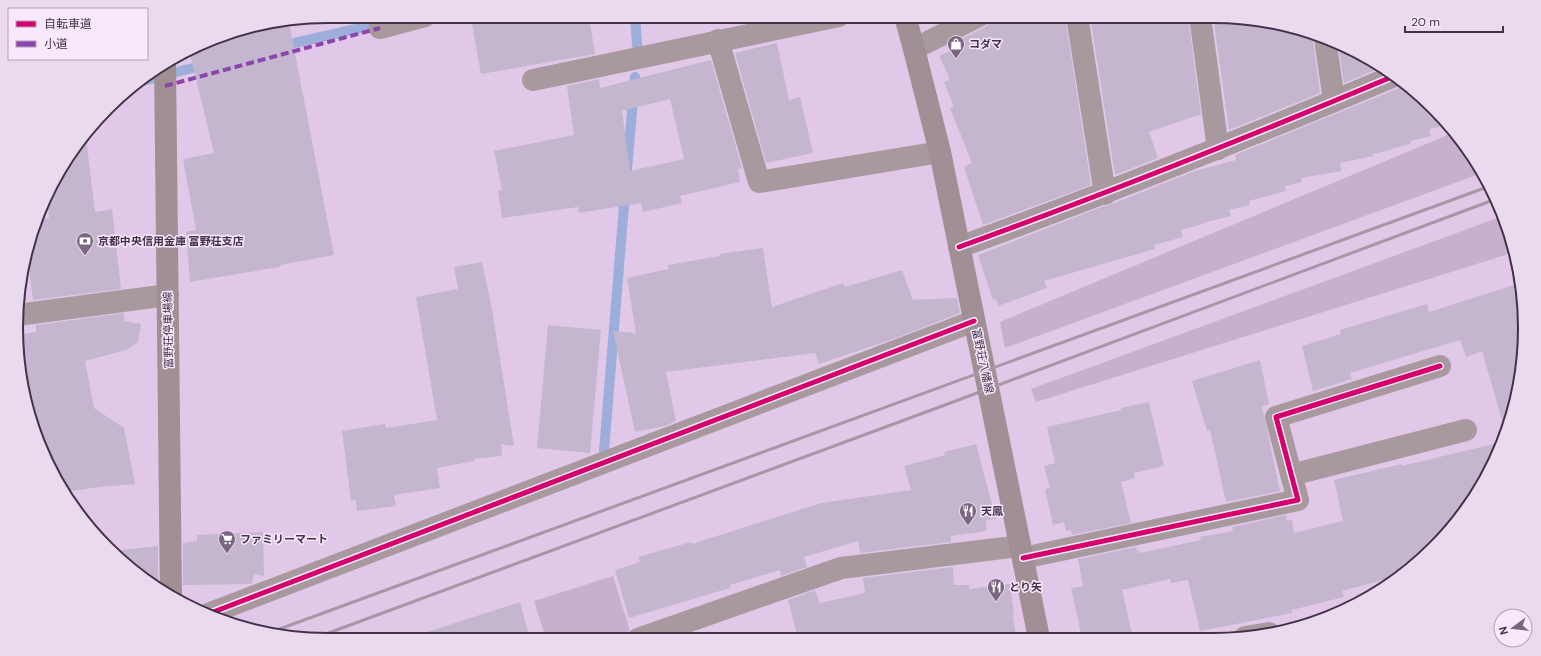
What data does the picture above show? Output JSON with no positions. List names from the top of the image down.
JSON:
{
  "streets": {
    "main road": ["富野荘停車場線", "富野荘八幡線"]
  },
  "places": {
    "shop": ["コダマ"],
    "bank": ["京都中央信用金庫 富野荘支店"],
    "restaurant": ["天鳳", "とり矢"],
    "supermarket": ["ファミリーマート"]
  },
  "legend": ["自転車道", "小道"],
  "scale_bar": "20 m",
  "north": "left"
}
